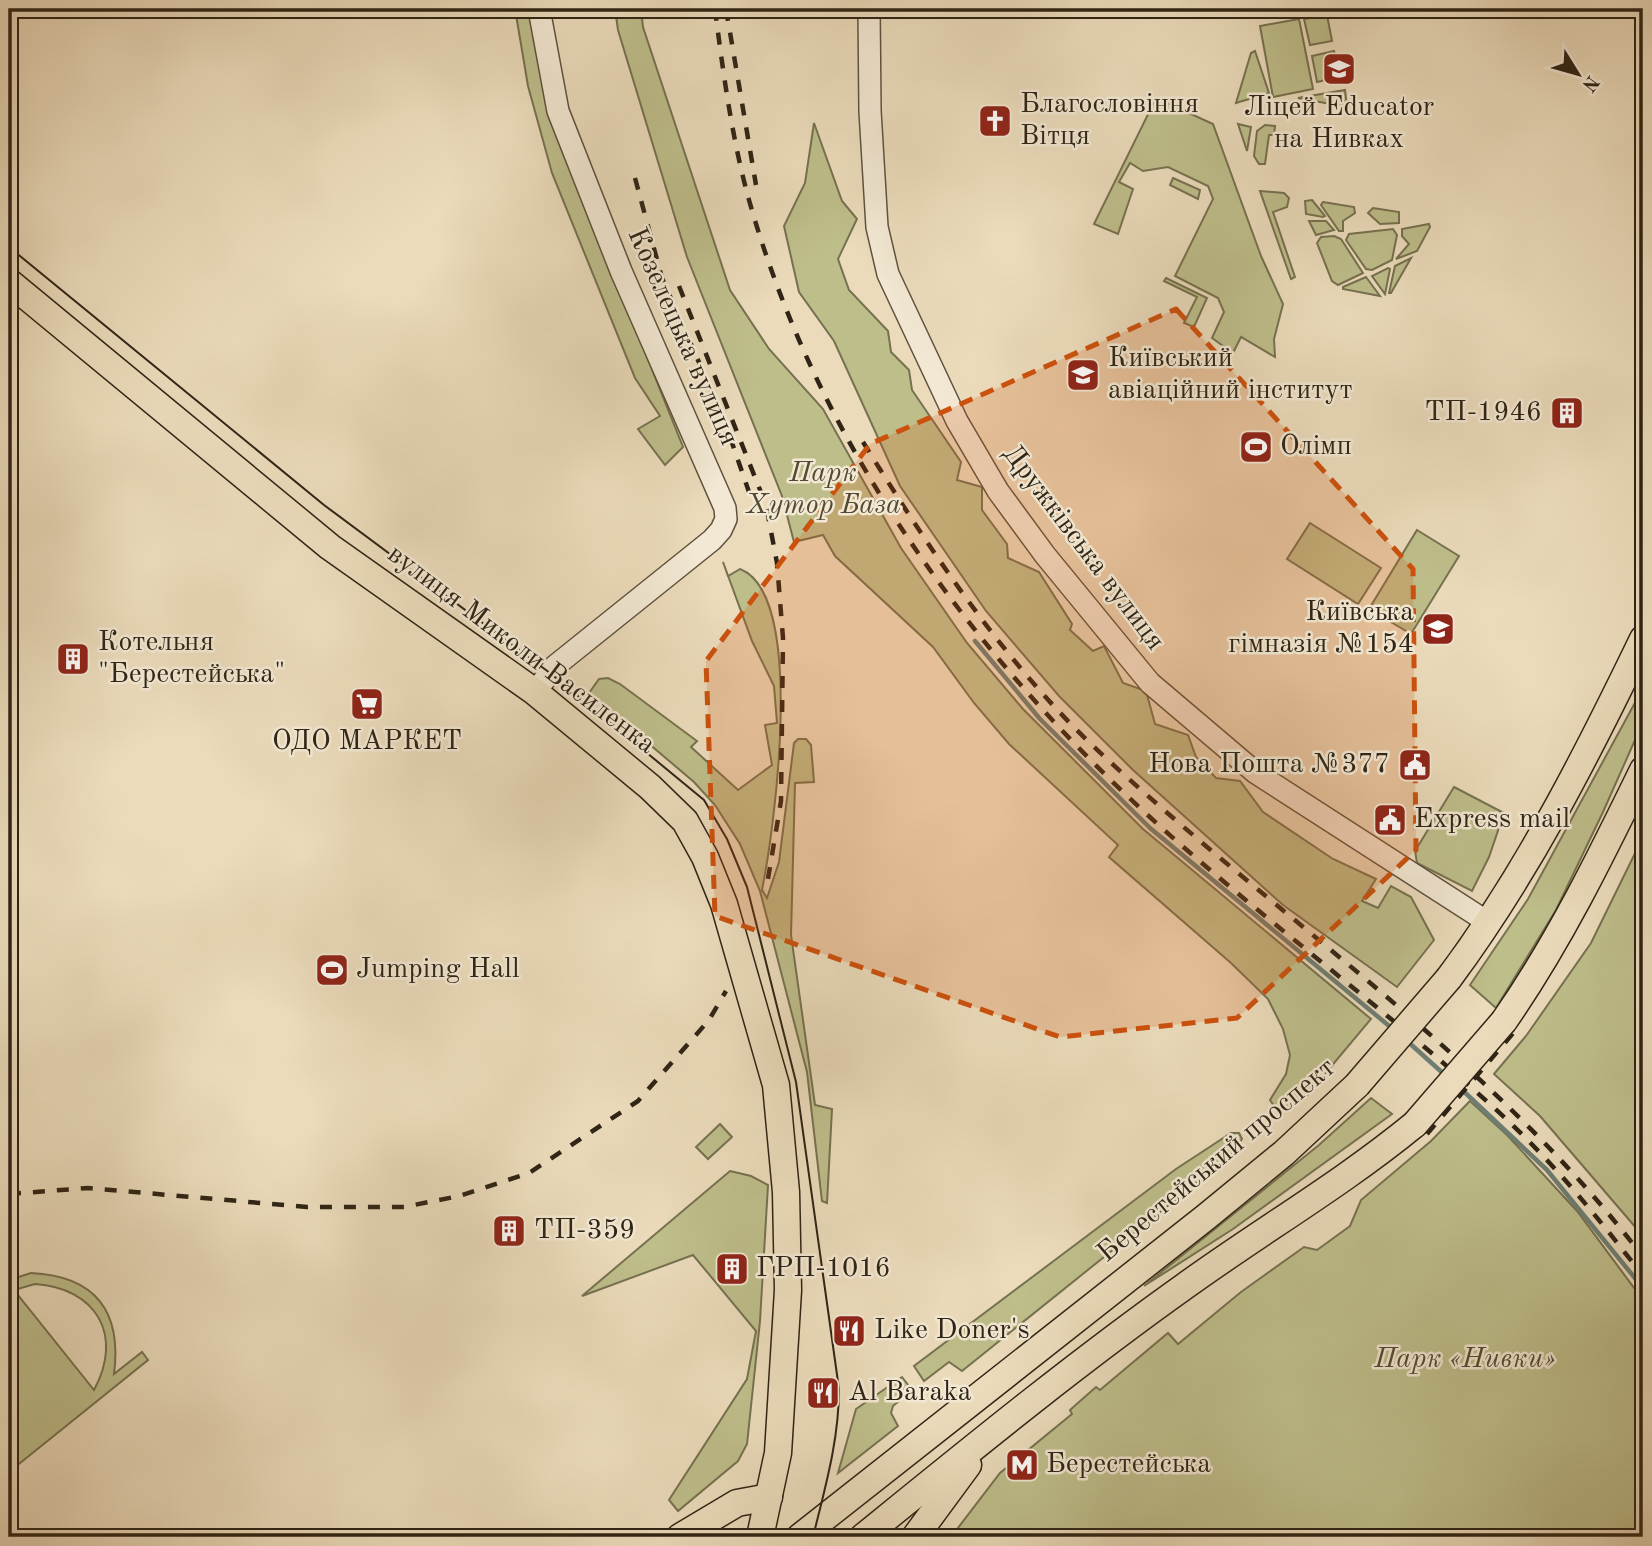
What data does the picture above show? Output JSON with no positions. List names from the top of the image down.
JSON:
{
  "streets": {
    "main road": ["вулиця Миколи Василенка", "Берестейський проспект"],
    "street": ["Козелецька вулиця", "Дружківська вулиця"]
  },
  "crossings": [
    ["Козелецька вулиця", "вулиця Миколи Василенка"],
    ["Дружківська вулиця", "Берестейський проспект"]
  ],
  "parks": ["Парк Хутор База", "Парк «Нивки»"],
  "places": {
    "school or university": ["Ліцей Educator на Нивках", "Київський авіаційний інститут", "Київська гімназія №154"],
    "church": ["Благословіння Вітця"],
    "building": [
      "ТП-1946",
      "Котельня \"Берестейська\"",
      "ТП-359",
      "ГРП-1016"
    ],
    "sports": ["Олімп", "Jumping Hall"],
    "supermarket": ["ОДО МАРКЕТ"],
    "public building": ["Нова Пошта №377", "Express mail"],
    "restaurant": ["Like Doner's", "Al Baraka"],
    "metro station": ["Берестейська"]
  },
  "north": "bottom right"
}
